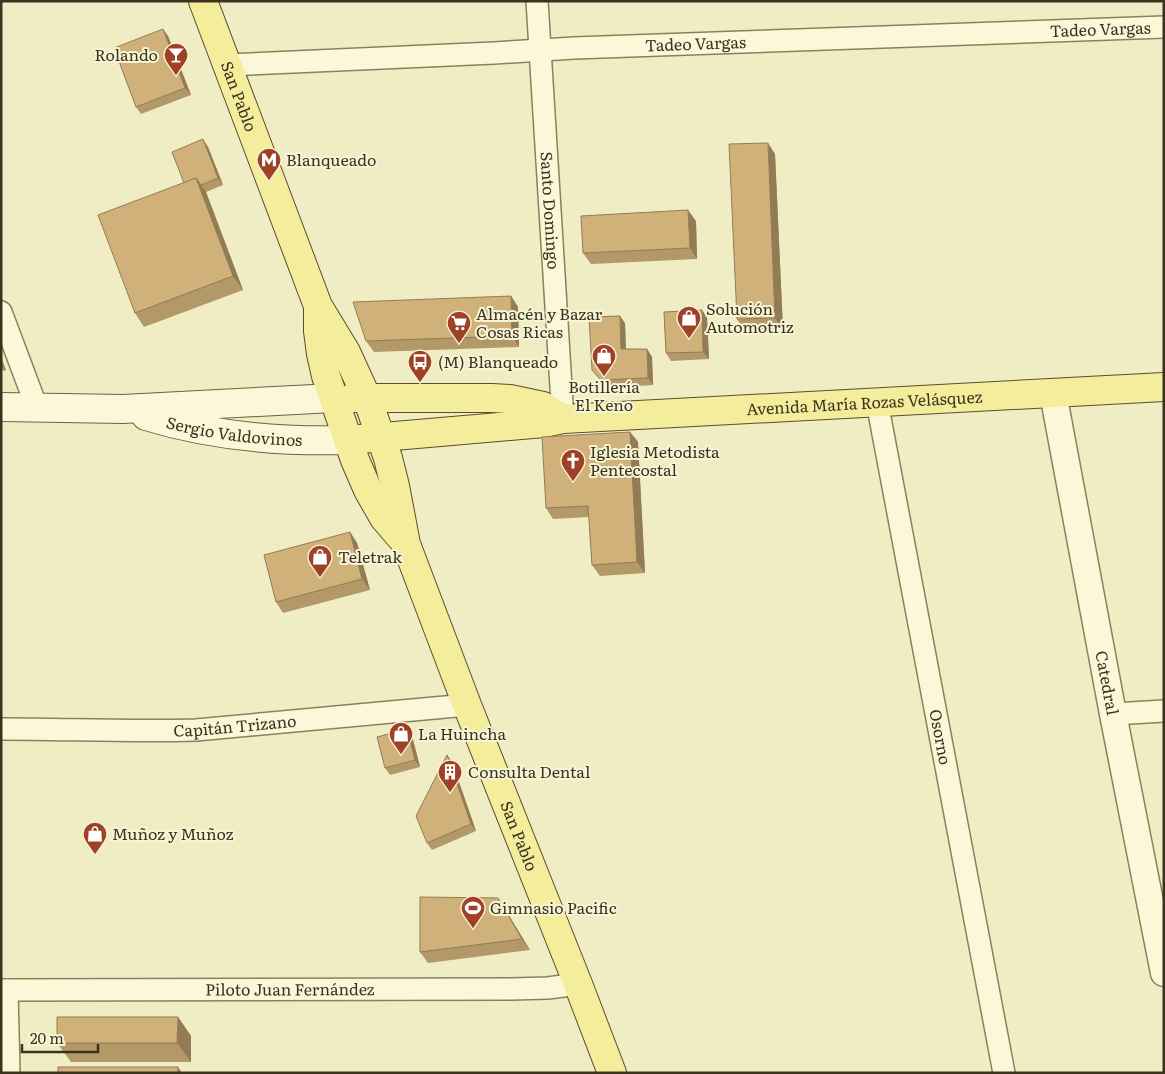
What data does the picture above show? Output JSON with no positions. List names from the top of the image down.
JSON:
{
  "streets": {
    "main road": ["San Pablo", "Avenida María Rozas Velásquez", "Sergio Valdovinos"],
    "street": [
      "Tadeo Vargas",
      "Santo Domingo",
      "Catedral",
      "Capitán Trizano",
      "Osorno",
      "Piloto Juan Fernández"
    ]
  },
  "crossings": [
    ["Tadeo Vargas", "San Pablo"],
    ["Tadeo Vargas", "Santo Domingo"],
    ["San Pablo", "Avenida María Rozas Velásquez"],
    ["San Pablo", "Sergio Valdovinos"],
    ["San Pablo", "Capitán Trizano"],
    ["San Pablo", "Piloto Juan Fernández"],
    ["Santo Domingo", "Avenida María Rozas Velásquez"],
    ["Avenida María Rozas Velásquez", "Sergio Valdovinos"],
    ["Avenida María Rozas Velásquez", "Catedral"],
    ["Avenida María Rozas Velásquez", "Osorno"]
  ],
  "places": {
    "bar": ["Rolando"],
    "metro station": ["Blanqueado"],
    "shop": [
      "Solución Automotriz",
      "Botillería El Keno",
      "Teletrak",
      "La Huincha",
      "Muñoz y Muñoz"
    ],
    "supermarket": ["Almacén y Bazar Cosas Ricas"],
    "bus stop": ["(M) Blanqueado"],
    "church": ["Iglesia Metodista Pentecostal"],
    "building": ["Consulta Dental"],
    "sports": ["Gimnasio Pacific"]
  },
  "scale_bar": "20 m"
}
